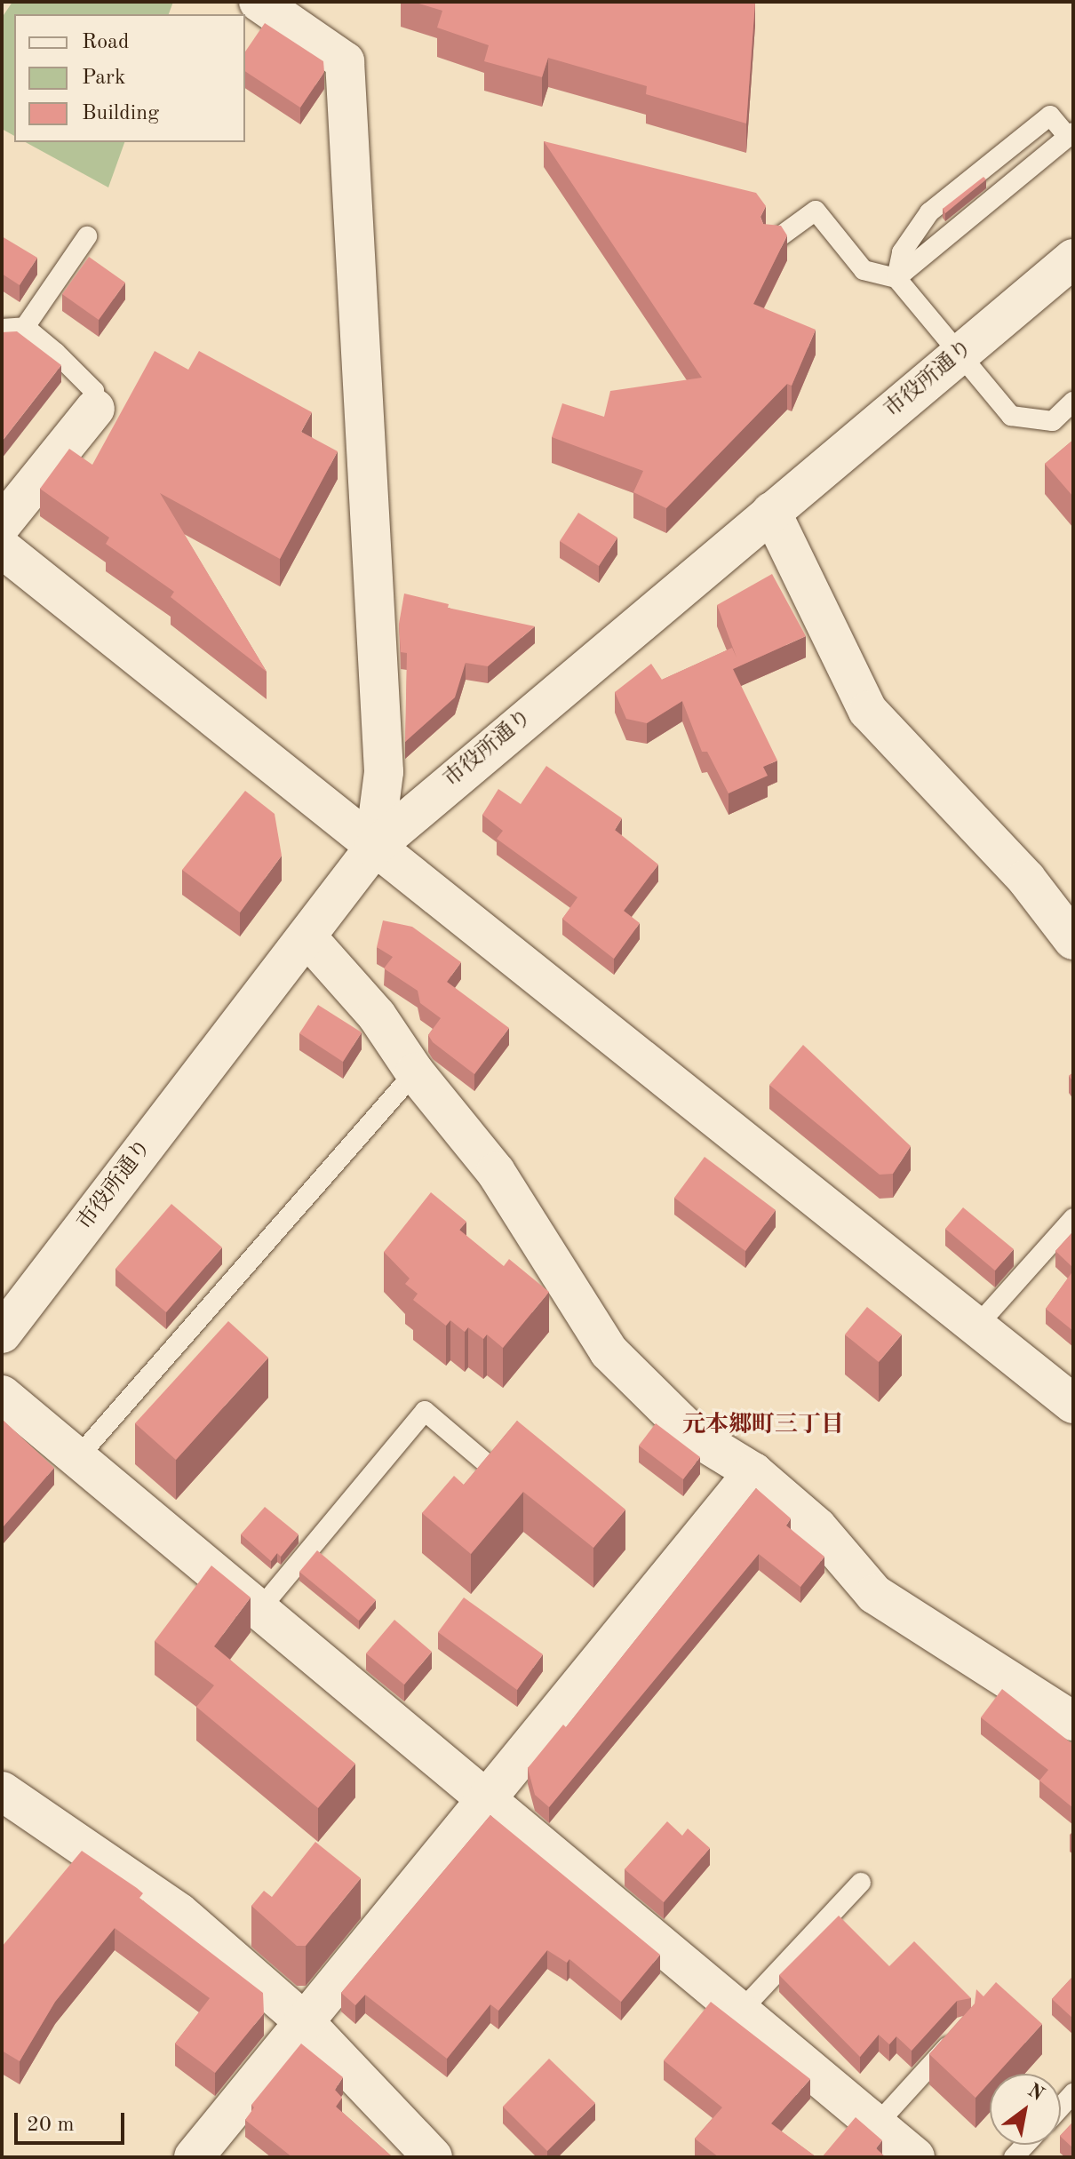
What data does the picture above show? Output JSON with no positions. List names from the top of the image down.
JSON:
{
  "streets": {
    "street": ["市役所通り"]
  },
  "districts": ["元本郷町三丁目"],
  "legend": ["Road", "Park", "Building"],
  "scale_bar": "20 m",
  "north": "top right"
}
